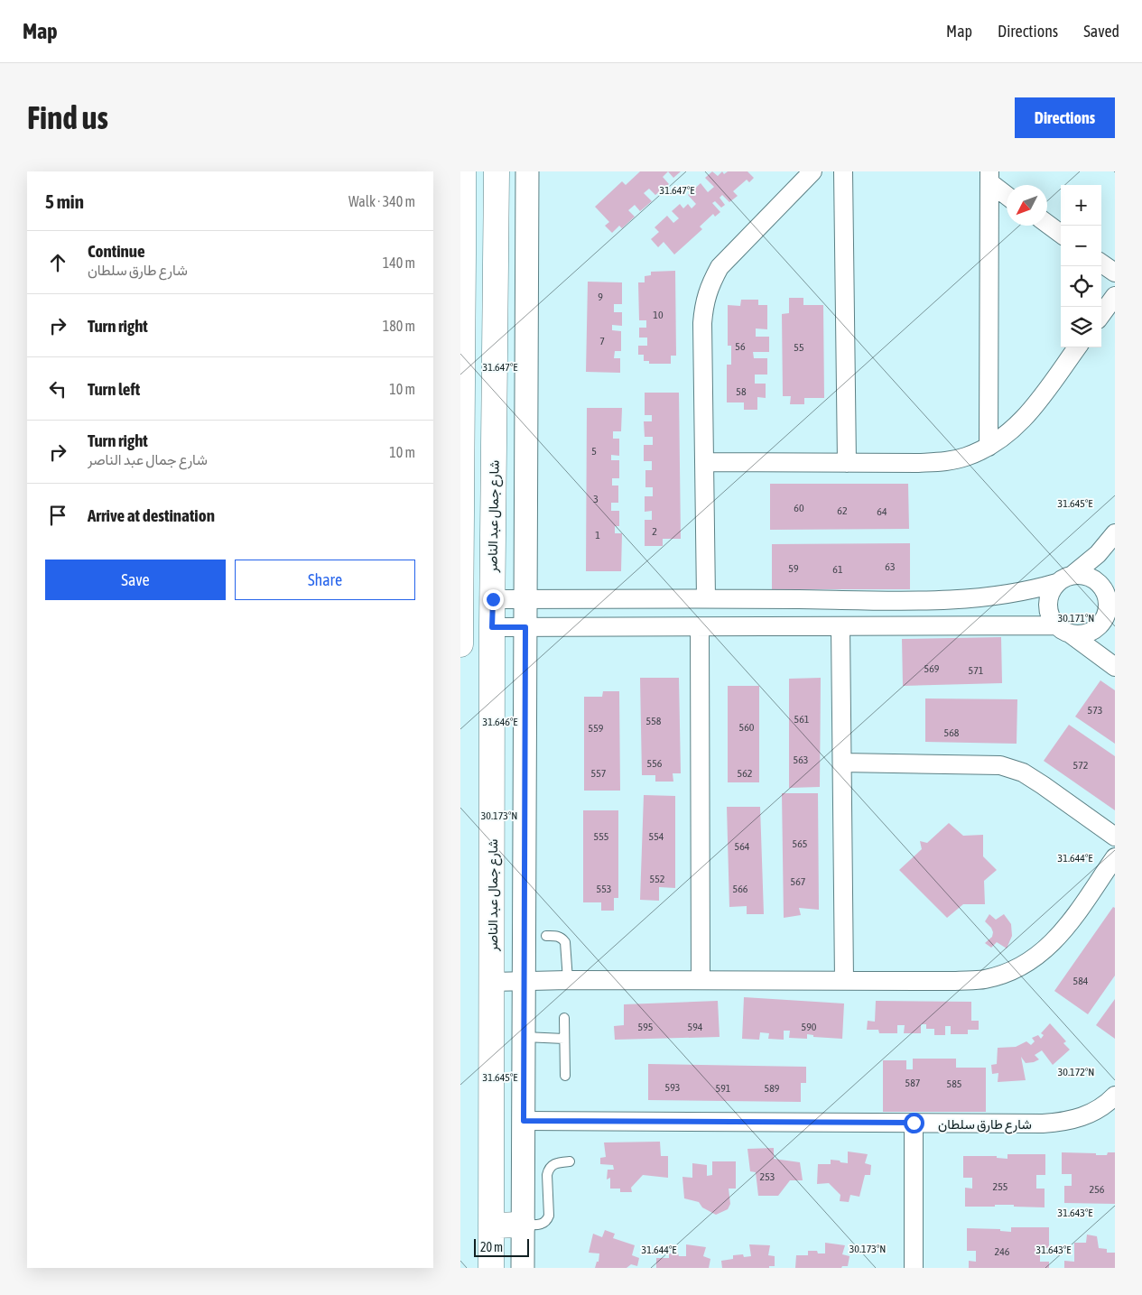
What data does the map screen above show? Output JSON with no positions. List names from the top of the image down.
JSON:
{
  "streets": {
    "main road": ["شارع جمال عبد الناصر"],
    "street": ["شارع طارق سلطان"]
  },
  "house_numbers": [
    "9",
    "10",
    "7",
    "56",
    "55",
    "58",
    "5",
    "3",
    "60",
    "62",
    "64",
    "2",
    "1",
    "63",
    "59",
    "61",
    "569",
    "571",
    "573",
    "561",
    "558",
    "560",
    "559",
    "568",
    "563",
    "556",
    "572",
    "557",
    "562",
    "555",
    "554",
    "565",
    "564",
    "552",
    "567",
    "553",
    "566",
    "584",
    "595",
    "594",
    "590",
    "587",
    "585",
    "593",
    "591",
    "589",
    "253",
    "255",
    "256",
    "246"
  ],
  "scale_bar": "20 m",
  "north": "bottom left",
  "page": {
    "header": "Map",
    "nav": ["Map", "Directions", "Saved"],
    "buttons": [
      "Directions",
      ["Save", "Share"]
    ],
    "title": "Find us",
    "heading": ["5 min", "Walk · 340 m"],
    "map_buttons": ["+", "−"],
    "list": [
      ["Continue", "شارع طارق سلطان", "140 m"],
      ["Turn right", "180 m"],
      ["Turn left", "10 m"],
      ["Turn right", "شارع جمال عبد الناصر", "10 m"],
      "Arrive at destination"
    ],
    "scale": "20 m"
  },
  "coordinates": [
    "31.647°E",
    "31.645°E",
    "30.171°N",
    "31.646°E",
    "30.173°N",
    "31.644°E",
    "30.172°N",
    "31.643°E"
  ]
}
